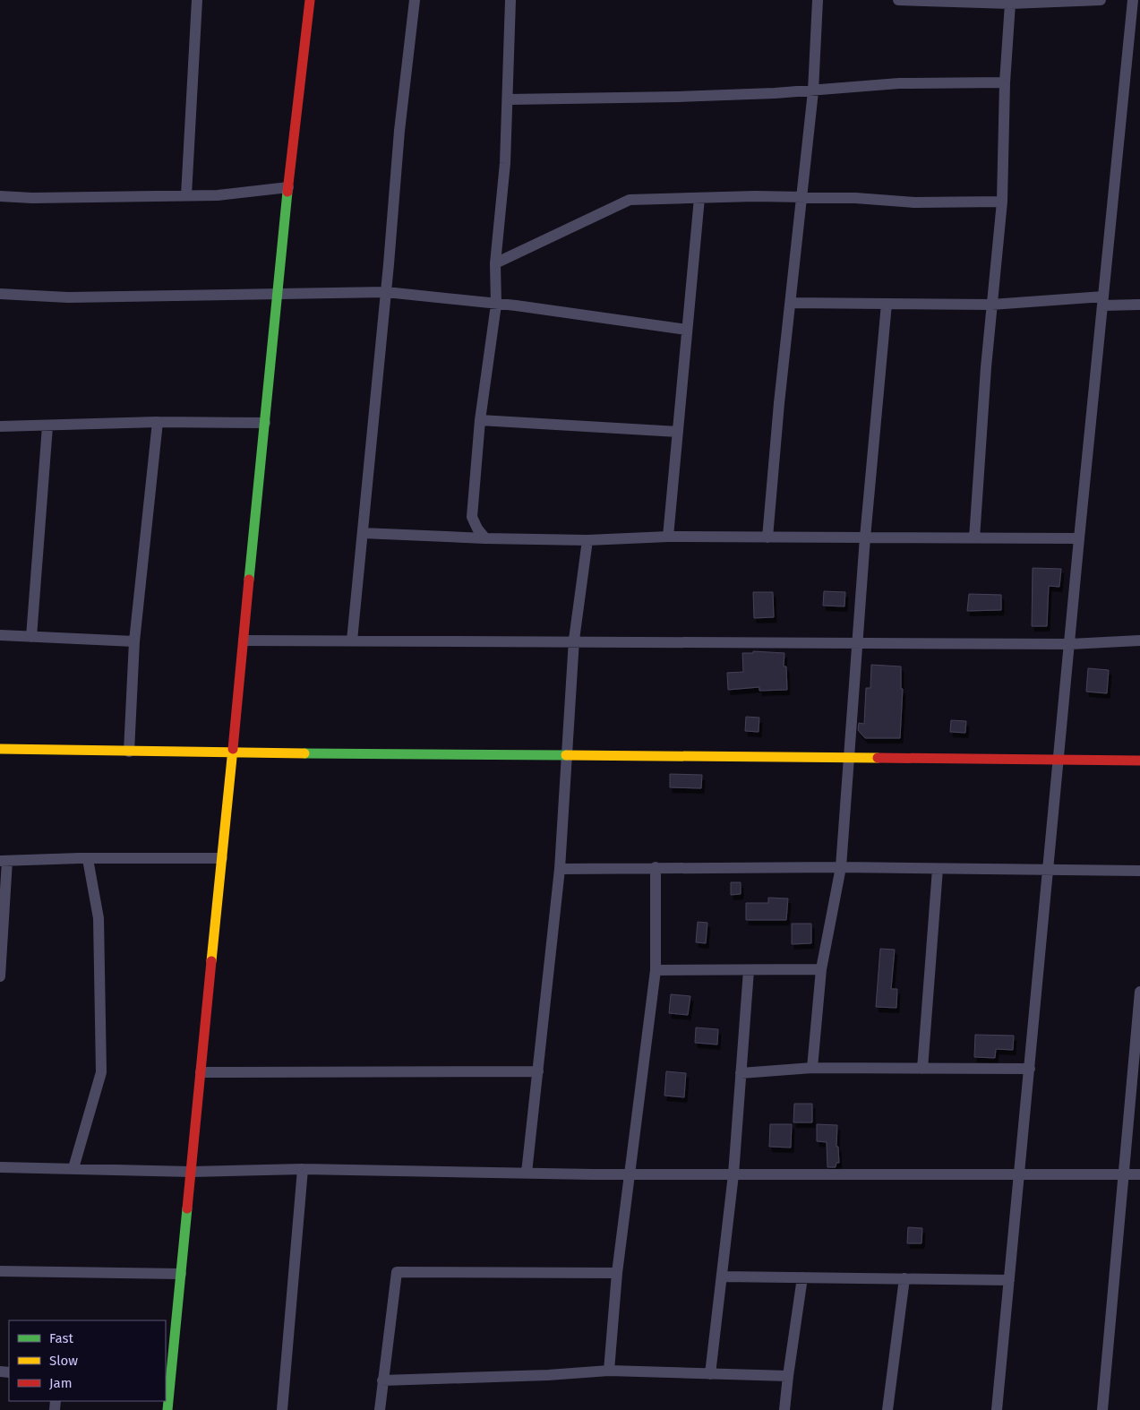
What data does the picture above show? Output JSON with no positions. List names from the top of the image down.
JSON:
{
  "legend": ["Fast", "Slow", "Jam"]
}
